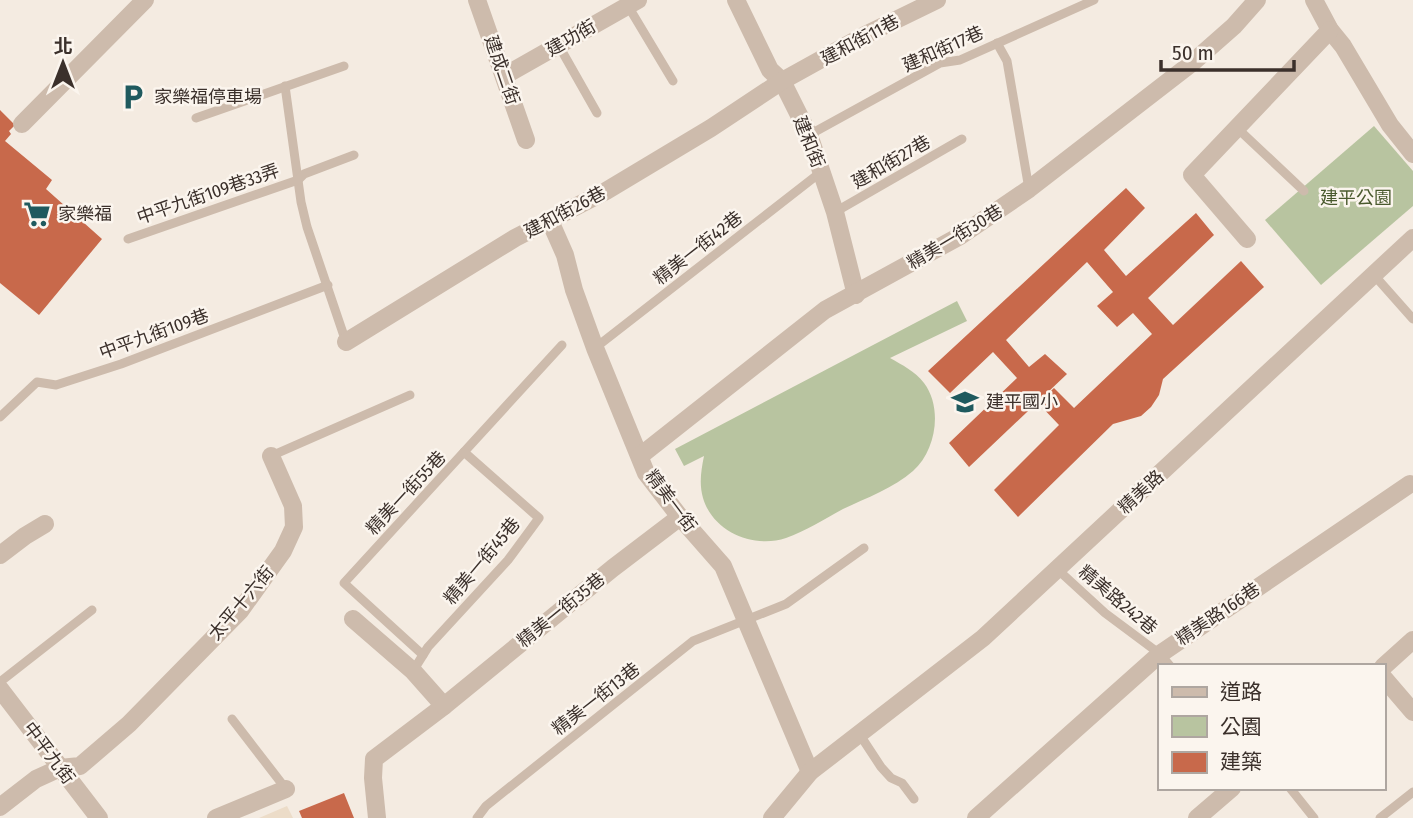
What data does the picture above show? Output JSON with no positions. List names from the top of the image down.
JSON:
{
  "streets": {
    "street": [
      "建功街",
      "建和街11巷",
      "建成二街",
      "建和街",
      "建和街26巷",
      "精美一街30巷",
      "精美路",
      "精美一街",
      "太平十六街",
      "精美一街35巷",
      "精美路166巷",
      "中平九街"
    ],
    "lane": [
      "建和街17巷",
      "建和街27巷",
      "中平九街109巷33弄",
      "精美一街42巷",
      "中平九街109巷",
      "精美一街55巷",
      "精美一街45巷",
      "精美路242巷",
      "精美一街13巷"
    ]
  },
  "crossings": [
    ["建功街", "建成二街"],
    ["建和街11巷", "建和街"],
    ["建和街11巷", "建和街26巷"],
    ["建和街17巷", "建和街"],
    ["建和街", "建和街27巷"],
    ["建和街", "建和街26巷"],
    ["建和街", "精美一街30巷"],
    ["建和街", "精美一街42巷"],
    ["建和街26巷", "精美一街"],
    ["精美一街30巷", "精美一街"],
    ["精美一街42巷", "精美一街"],
    ["精美路", "精美一街"],
    ["精美路", "精美路242巷"],
    ["精美一街55巷", "精美一街45巷"],
    ["精美一街", "精美一街35巷"],
    ["精美一街", "精美一街13巷"],
    ["精美路242巷", "精美路166巷"],
    ["太平十六街", "中平九街"]
  ],
  "parks": ["建平公園"],
  "places": {
    "parking": ["家樂福停車場"],
    "supermarket": ["家樂福"],
    "school or university": ["建平國小"]
  },
  "legend": ["道路", "公園", "建築"],
  "scale_bar": "50 m",
  "north": "top"
}
